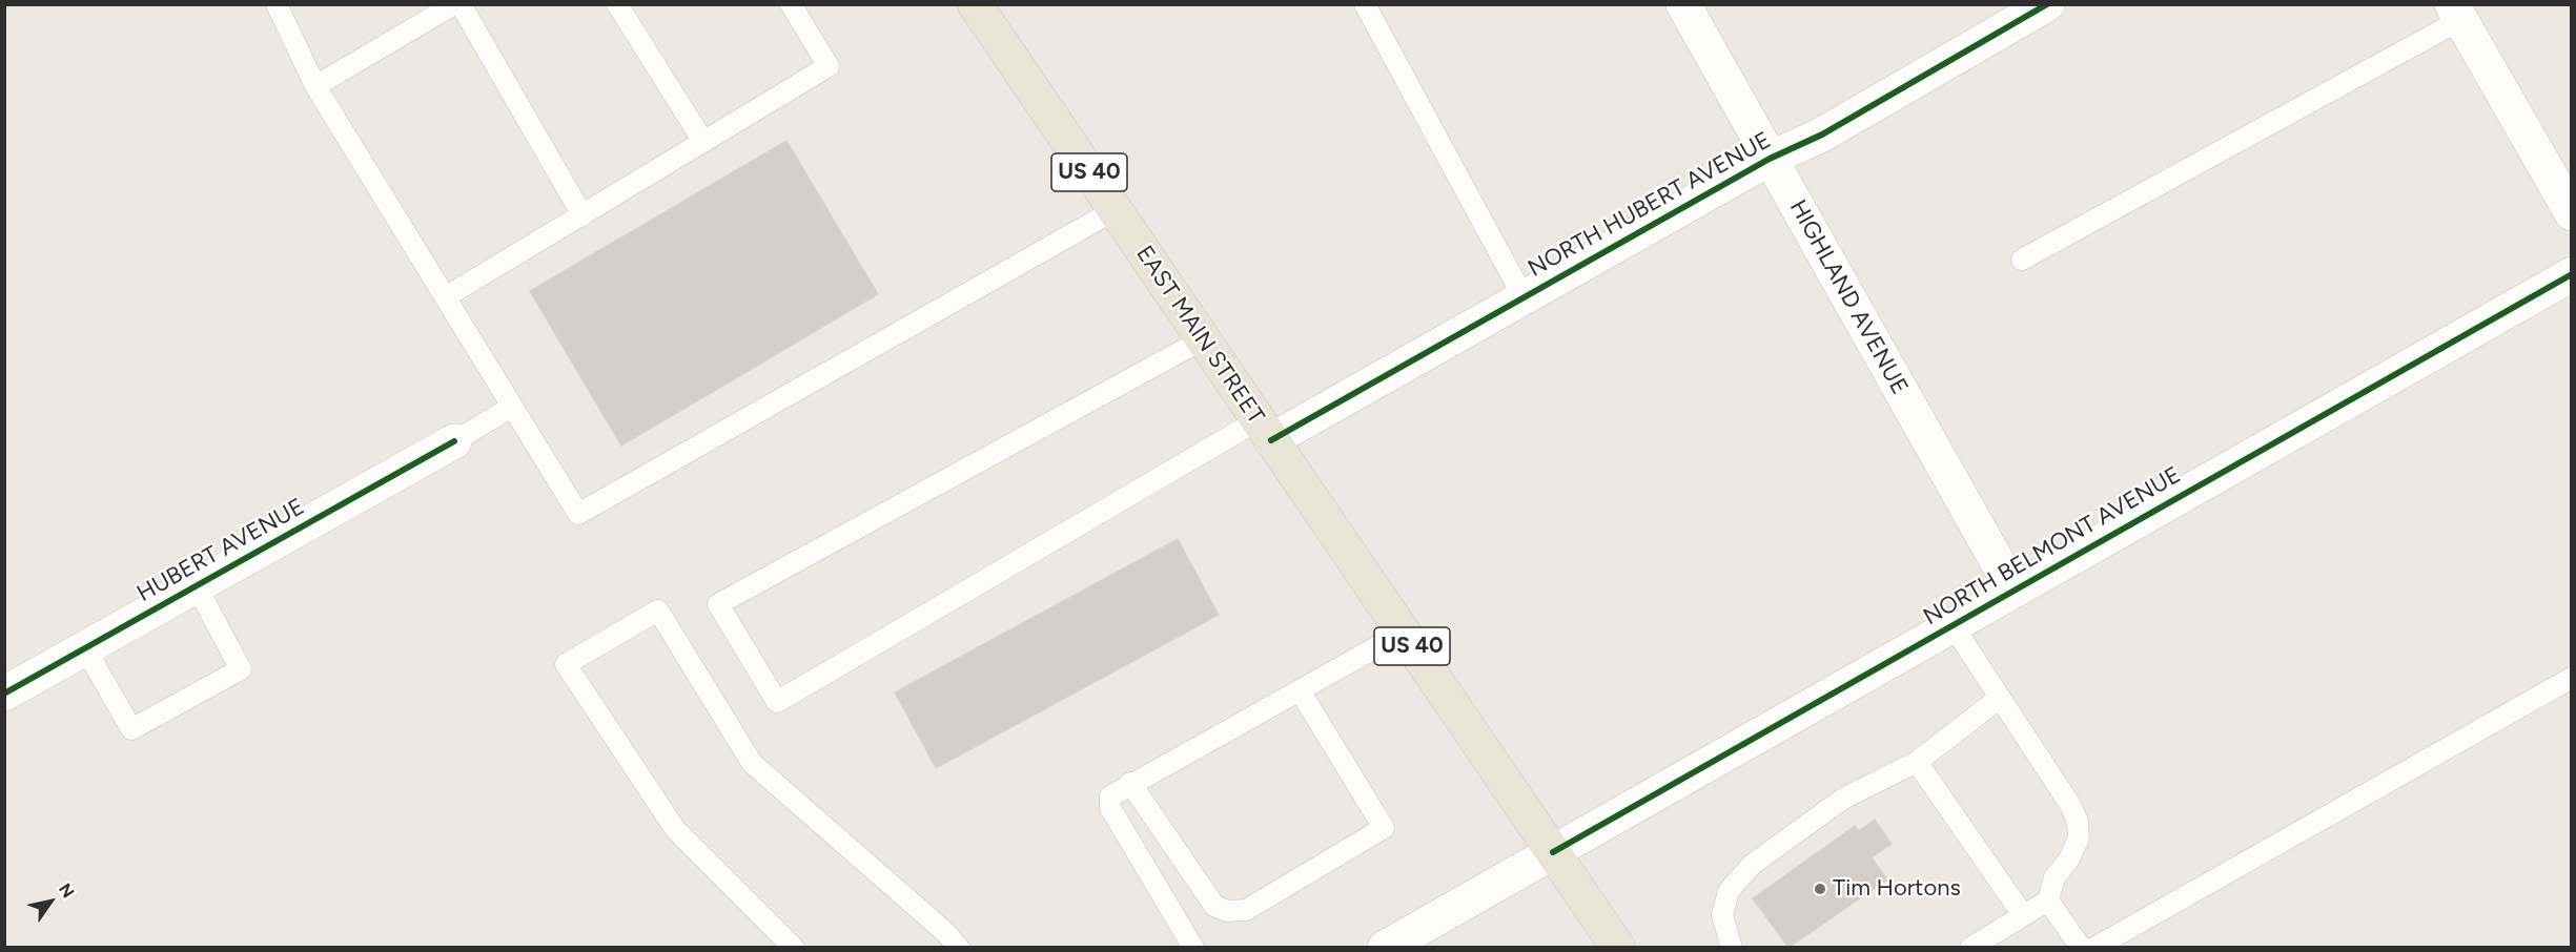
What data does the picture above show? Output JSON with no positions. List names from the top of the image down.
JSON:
{
  "streets": {
    "main road": ["US 40", "EAST MAIN STREET"],
    "street": [
      "NORTH HUBERT AVENUE",
      "HIGHLAND AVENUE",
      "NORTH BELMONT AVENUE",
      "HUBERT AVENUE"
    ]
  },
  "crossings": [
    ["NORTH HUBERT AVENUE", "HIGHLAND AVENUE"],
    ["NORTH HUBERT AVENUE", "EAST MAIN STREET"],
    ["HIGHLAND AVENUE", "NORTH BELMONT AVENUE"],
    ["EAST MAIN STREET", "NORTH BELMONT AVENUE"]
  ],
  "places": ["Tim Hortons"],
  "north": "top right"
}
